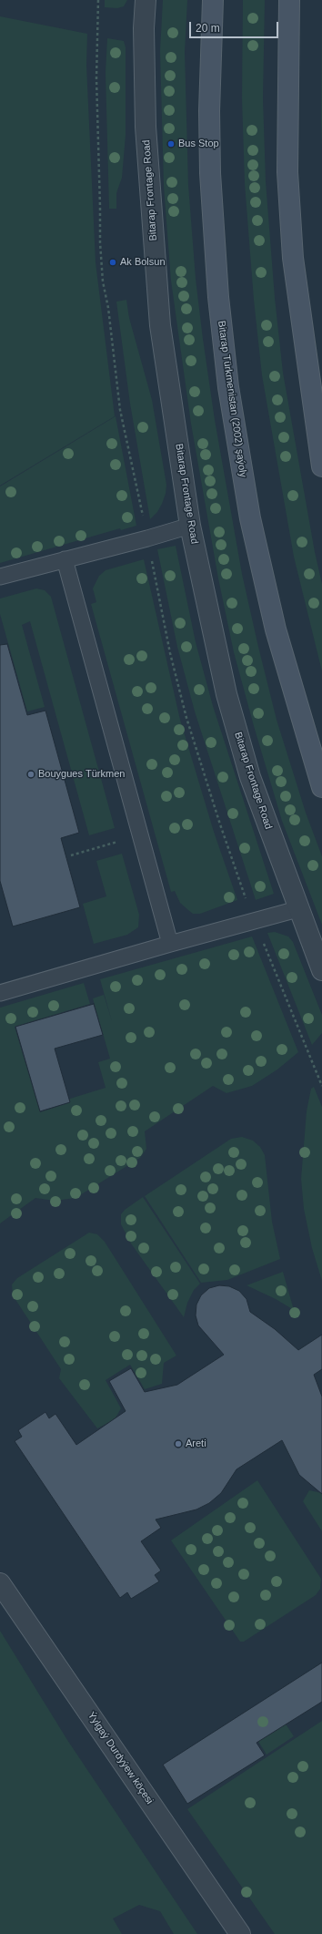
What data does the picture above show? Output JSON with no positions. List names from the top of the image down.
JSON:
{
  "streets": {
    "main road": ["Bitarap Türkmenistan (2002) şaýoly"],
    "street": ["Bitarap Frontage Road", "Ýylgaý Durdyýew köçesi"]
  },
  "places": [
    "Bus Stop",
    "Ak Bolsun",
    "Bouygues Türkmen",
    "Areti"
  ],
  "scale_bar": "20 m"
}
